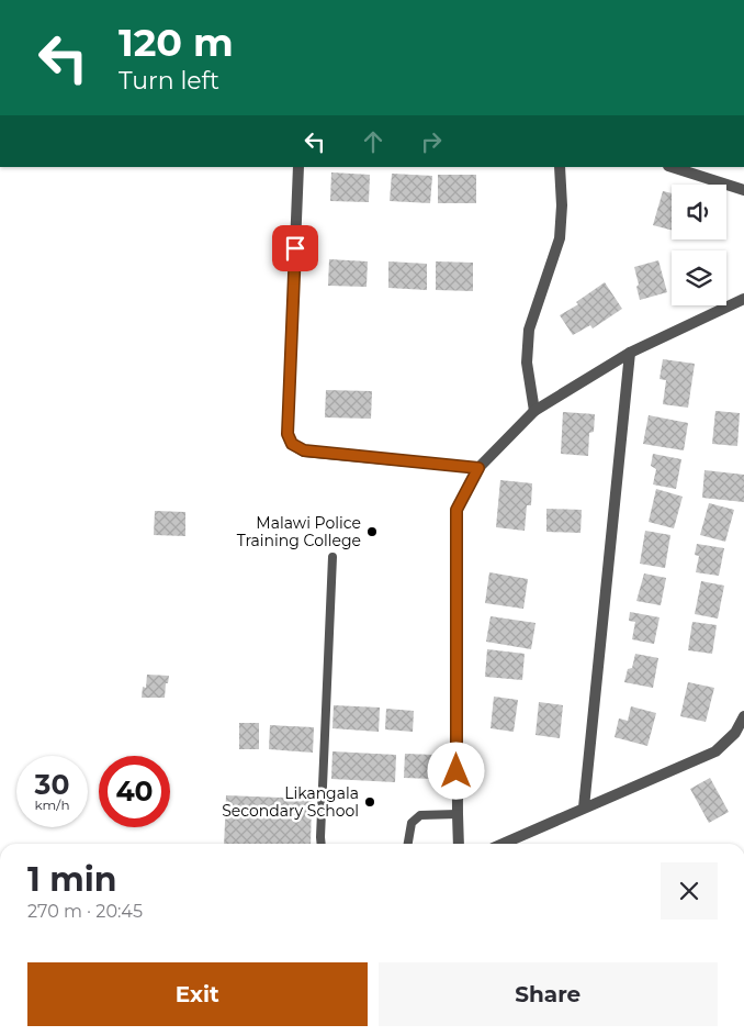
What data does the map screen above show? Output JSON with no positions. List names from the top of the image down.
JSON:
{
  "places": ["Malawi Police Training College", "Likangala Secondary School"],
  "page": {
    "turn": ["120 m", "Turn left"],
    "speed": "30 km/h",
    "limit": "40",
    "heading": ["1 min", "270 m · 20:45"],
    "buttons": ["Exit", "Share"]
  }
}
